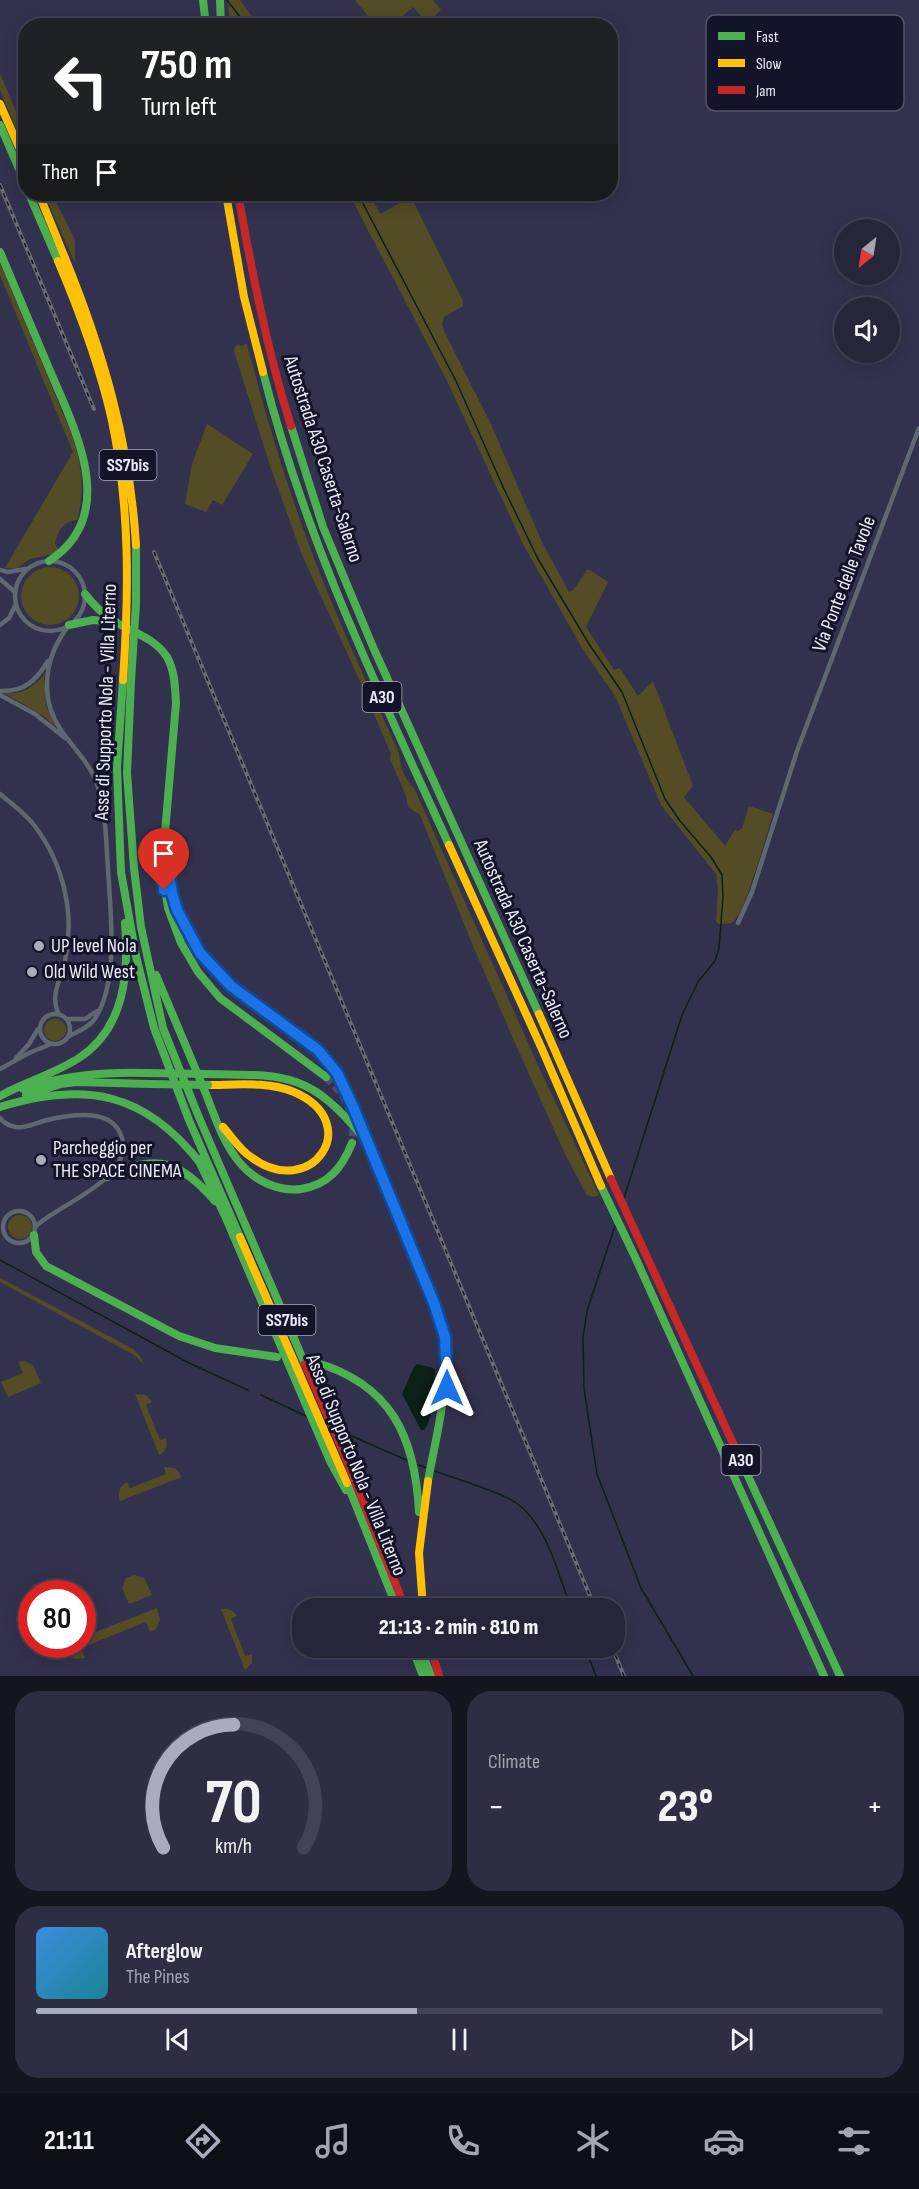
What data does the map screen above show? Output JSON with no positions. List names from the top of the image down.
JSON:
{
  "streets": {
    "highway": [
      "Autostrada A30 Caserta-Salerno",
      "SS7bis",
      "A30",
      "Asse di Supporto Nola - Villa Literno"
    ],
    "street": ["Via Ponte delle Tavole"]
  },
  "places": ["UP level Nola", "Old Wild West", "Parcheggio per THE SPACE CINEMA"],
  "legend": ["Fast", "Slow", "Jam"],
  "north": "bottom left",
  "page": {
    "turn": ["750 m", "Turn left"],
    "then": "Then",
    "limit": "80",
    "trip": "21:13 · 2 min · 810 m",
    "tile": "Climate",
    "heat": ["−", "23°", "+"],
    "song": ["Afterglow", "The Pines"],
    "tabs": "21:11",
    "gauge": ["70", "km/h"]
  }
}
